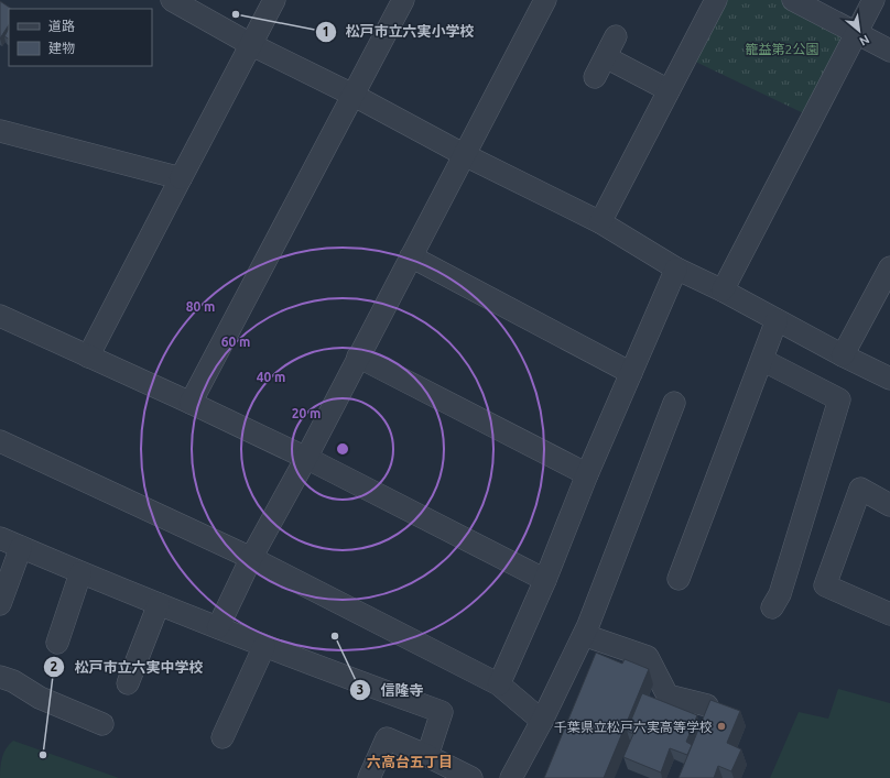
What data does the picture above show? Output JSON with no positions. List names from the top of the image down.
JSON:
{
  "districts": ["六高台五丁目"],
  "parks": ["籠益第2公園"],
  "places": [
    "松戸市立六実小学校",
    "信隆寺",
    "千葉県立松戸六実高等学校",
    "松戸市立六実中学校"
  ],
  "legend": ["道路", "建物"],
  "north": "bottom right",
  "rings": [
    "80 m",
    "60 m",
    "40 m",
    "20 m"
  ]
}
